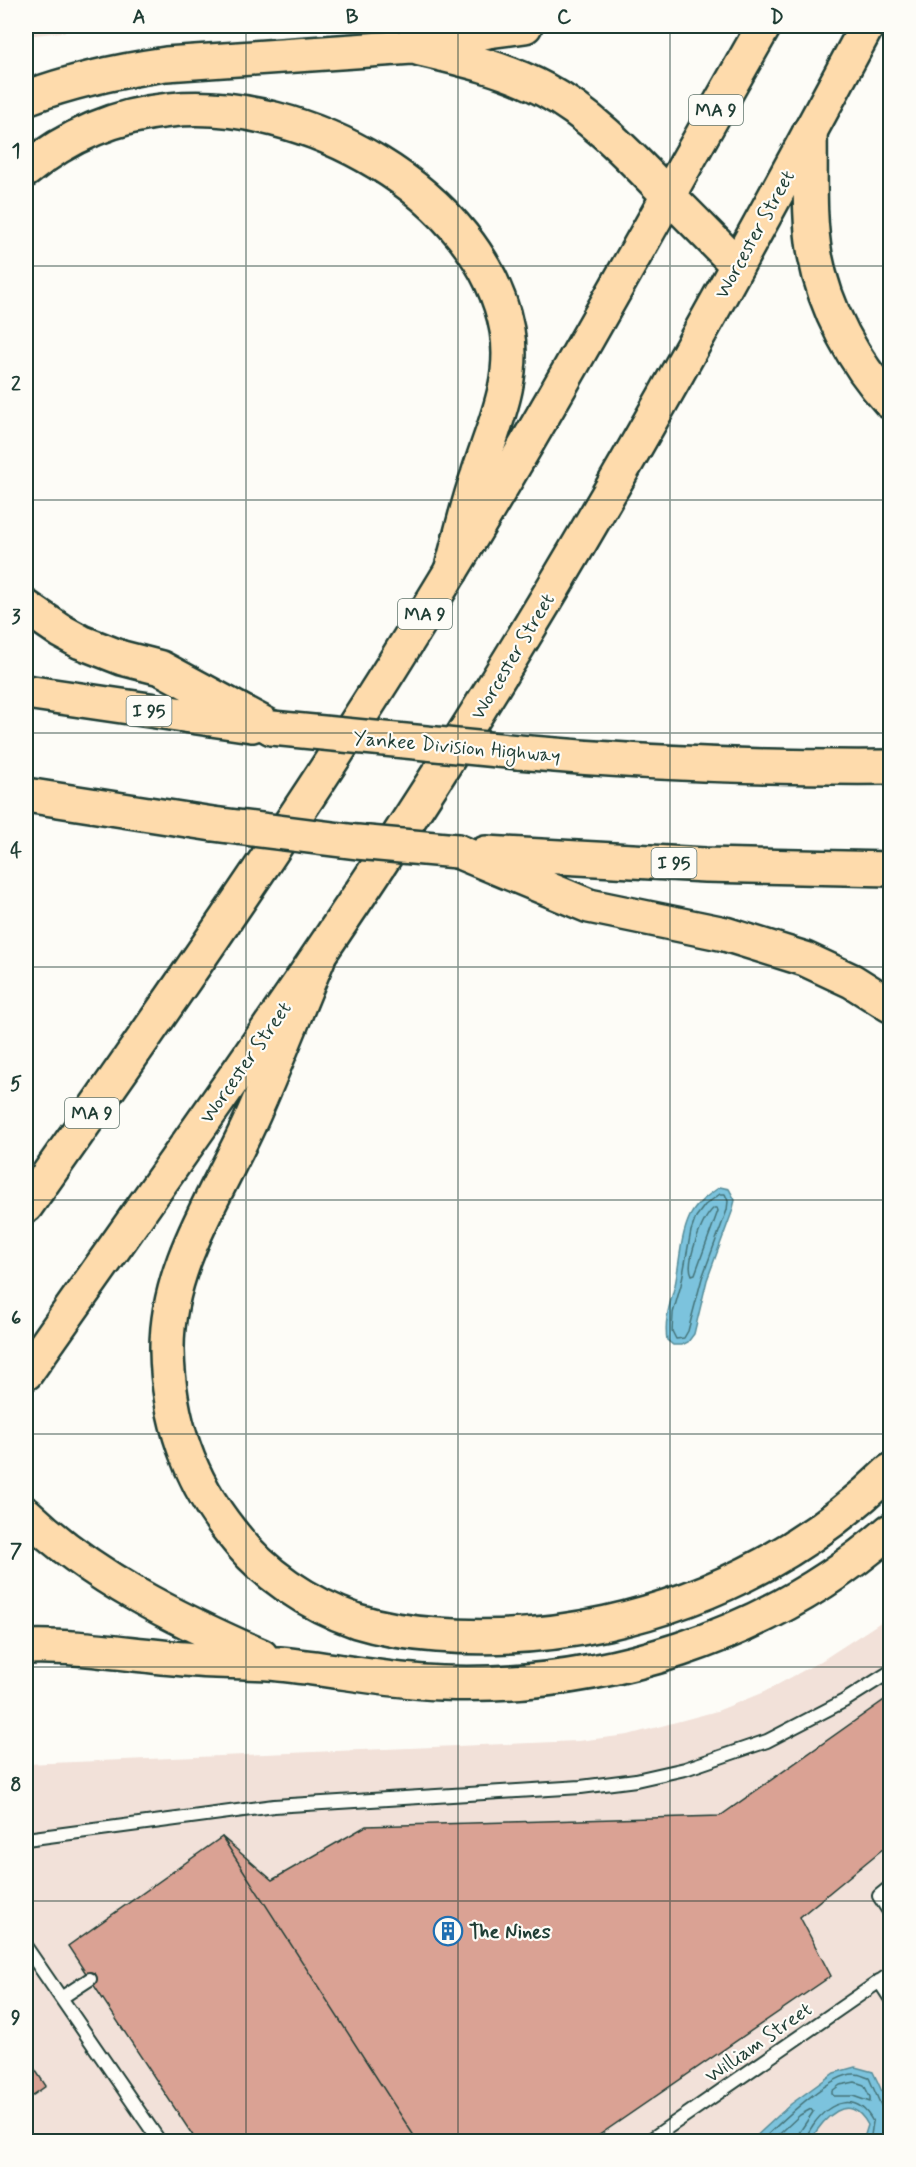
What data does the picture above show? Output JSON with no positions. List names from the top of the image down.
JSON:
{
  "streets": {
    "highway": [
      "MA 9",
      "Worcester Street",
      "I 95",
      "Yankee Division Highway"
    ],
    "lane": ["William Street"]
  },
  "places": {
    "building": ["The Nines"]
  },
  "grid": {
    "columns": [
      "A",
      "B",
      "C",
      "D"
    ],
    "rows": [
      "1",
      "2",
      "3",
      "4",
      "5",
      "6",
      "7",
      "8",
      "9"
    ]
  }
}
